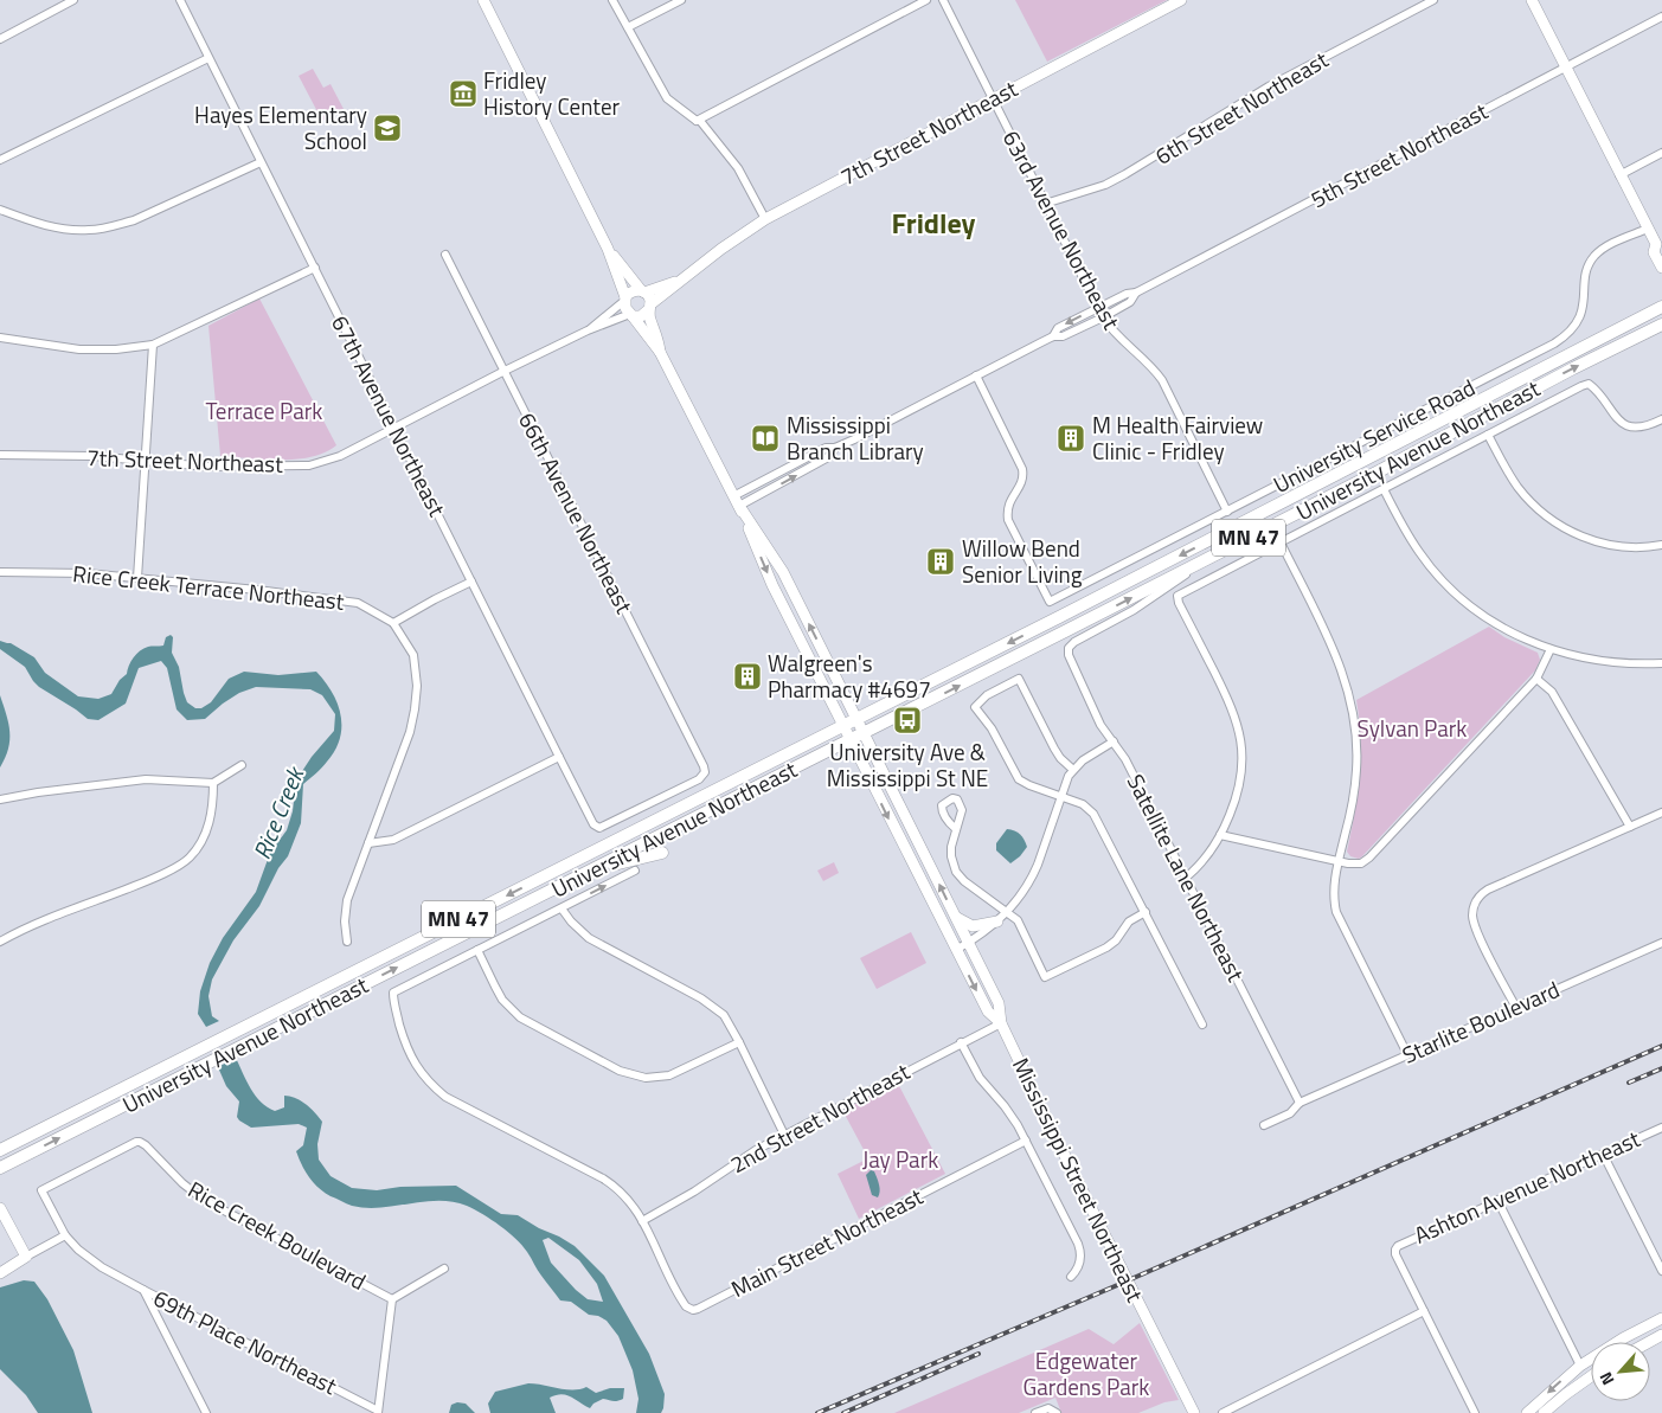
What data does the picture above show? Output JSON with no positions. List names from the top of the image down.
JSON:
{
  "streets": {
    "main road": ["University Avenue Northeast", "MN 47"],
    "street": [
      "6th Street Northeast",
      "7th Street Northeast",
      "5th Street Northeast",
      "63rd Avenue Northeast",
      "67th Avenue Northeast",
      "University Service Road",
      "66th Avenue Northeast",
      "Rice Creek Terrace Northeast",
      "Satellite Lane Northeast",
      "Starlite Boulevard",
      "2nd Street Northeast",
      "Mississippi Street Northeast",
      "Ashton Avenue Northeast",
      "Rice Creek Boulevard",
      "Main Street Northeast",
      "69th Place Northeast"
    ]
  },
  "crossings": [
    ["6th Street Northeast", "63rd Avenue Northeast"],
    ["7th Street Northeast", "63rd Avenue Northeast"],
    ["7th Street Northeast", "67th Avenue Northeast"],
    ["7th Street Northeast", "66th Avenue Northeast"],
    ["7th Street Northeast", "Mississippi Street Northeast"],
    ["5th Street Northeast", "63rd Avenue Northeast"],
    ["5th Street Northeast", "University Service Road"],
    ["5th Street Northeast", "Mississippi Street Northeast"],
    ["63rd Avenue Northeast", "University Service Road"],
    ["67th Avenue Northeast", "66th Avenue Northeast"],
    ["University Avenue Northeast", "Satellite Lane Northeast"],
    ["University Avenue Northeast", "Mississippi Street Northeast"],
    ["Satellite Lane Northeast", "Starlite Boulevard"],
    ["2nd Street Northeast", "Mississippi Street Northeast"],
    ["2nd Street Northeast", "Main Street Northeast"],
    ["Mississippi Street Northeast", "Main Street Northeast"],
    ["Rice Creek Boulevard", "69th Place Northeast"]
  ],
  "districts": ["Fridley"],
  "water": ["Rice Creek"],
  "parks": [
    "Terrace Park",
    "Sylvan Park",
    "Jay Park",
    "Edgewater Gardens Park"
  ],
  "places": {
    "museum": ["Fridley History Center"],
    "school or university": ["Hayes Elementary School"],
    "library": ["Mississippi Branch Library"],
    "building": ["M Health Fairview Clinic - Fridley", "Willow Bend Senior Living", "Walgreen's Pharmacy #4697"],
    "bus stop": ["University Ave & Mississippi St NE"]
  },
  "north": "bottom left"
}
